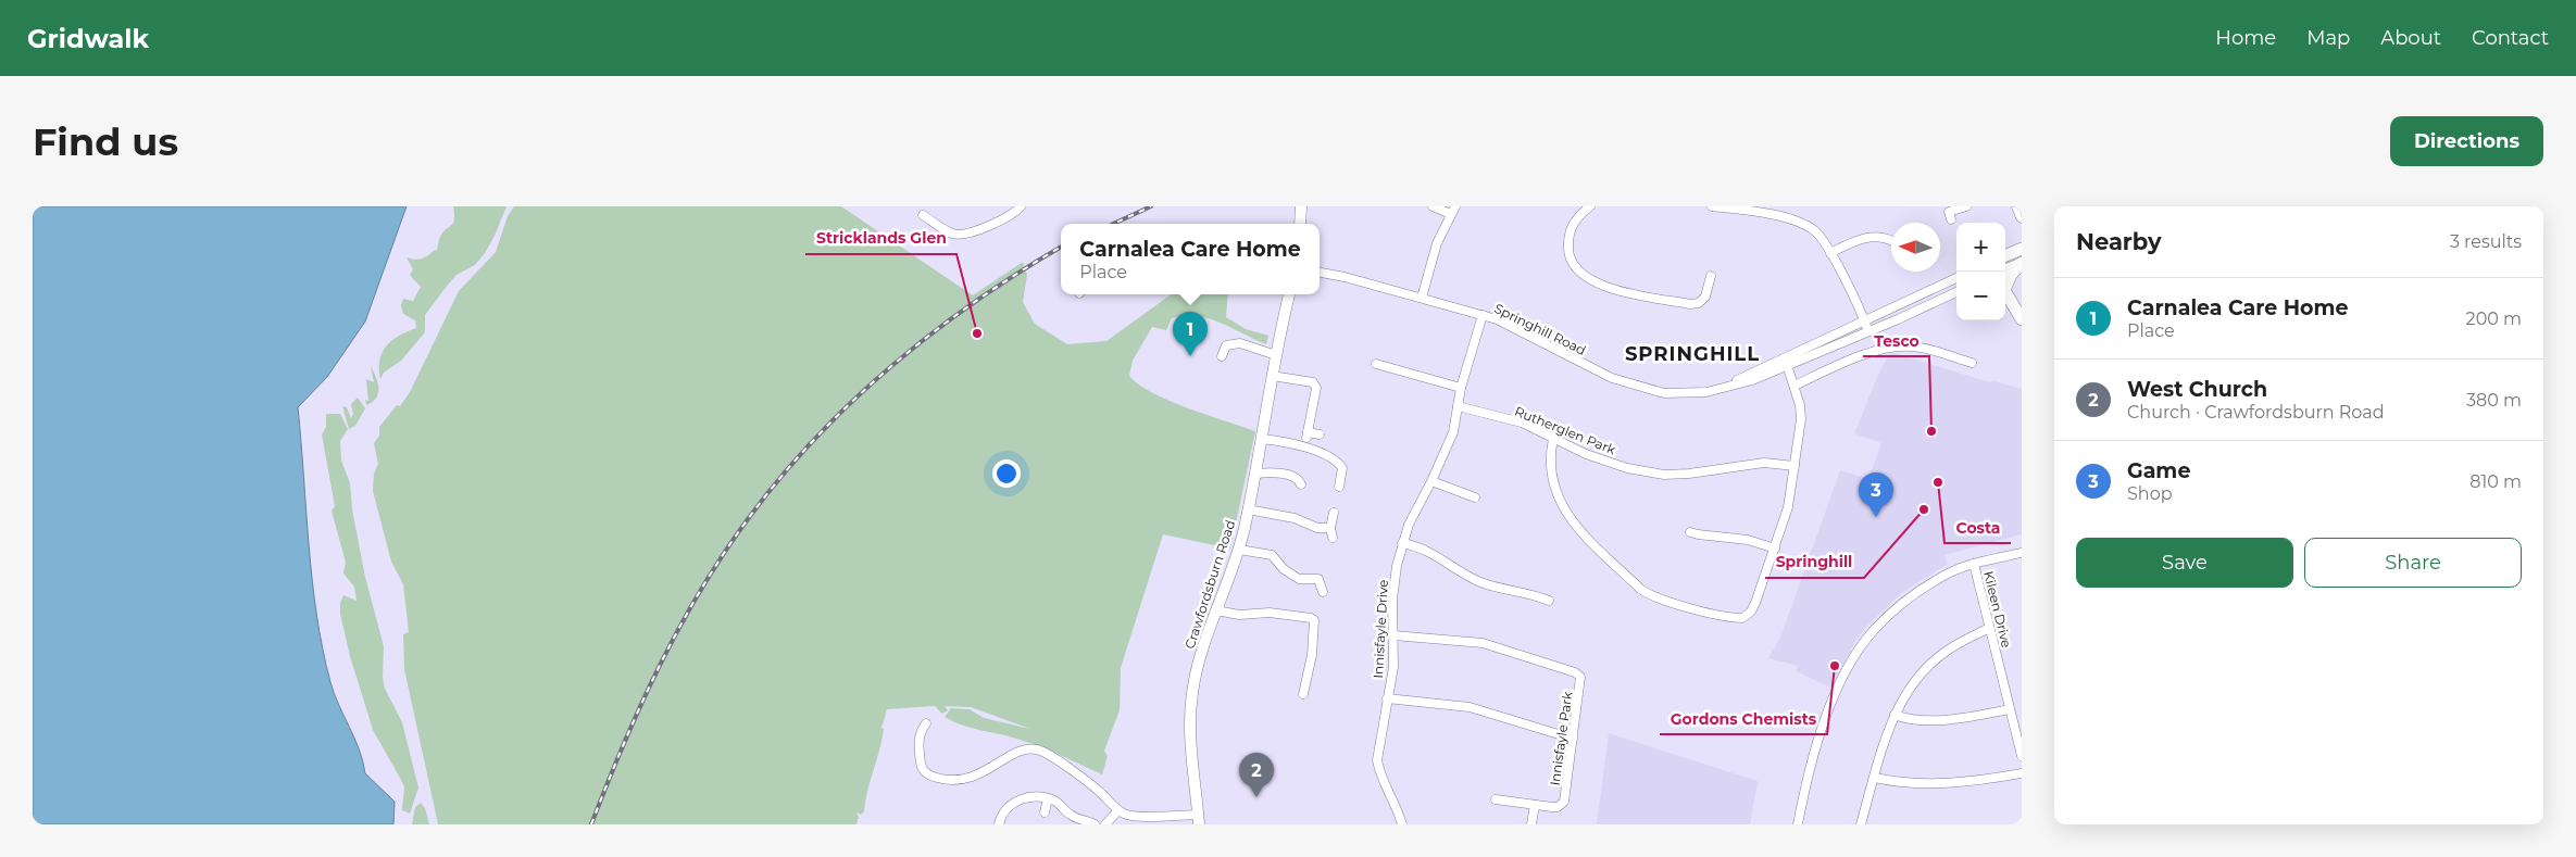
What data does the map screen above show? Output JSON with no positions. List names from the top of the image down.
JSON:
{
  "streets": {
    "main road": ["Crawfordsburn Road"],
    "street": [
      "Springhill Road",
      "Rutherglen Park",
      "Kileen Drive",
      "Innisfayle Drive",
      "Innisfayle Park"
    ]
  },
  "crossings": [
    ["Springhill Road", "Innisfayle Drive"],
    ["Rutherglen Park", "Innisfayle Drive"],
    ["Innisfayle Drive", "Innisfayle Park"]
  ],
  "districts": ["SPRINGHILL"],
  "places": [
    "Stricklands Glen",
    "Tesco",
    "Costa",
    "Springhill",
    "Gordons Chemists"
  ],
  "north": "left",
  "page": {
    "header": "Gridwalk",
    "nav": [
      "Home",
      "Map",
      "About",
      "Contact"
    ],
    "buttons": [
      "Directions",
      ["Save", "Share"]
    ],
    "title": "Find us",
    "heading": ["Nearby", "3 results"],
    "map_buttons": ["+", "−"],
    "popup": ["Carnalea Care Home", "Place"],
    "list": [
      {
        "mark": "1",
        "name": "Carnalea Care Home",
        "note": "Place",
        "value": "200 m"
      },
      {
        "mark": "2",
        "name": "West Church",
        "note": "Church · Crawfordsburn Road",
        "value": "380 m"
      },
      {
        "mark": "3",
        "name": "Game",
        "note": "Shop",
        "value": "810 m"
      }
    ],
    "pins": ["1", "3", "2"]
  }
}
